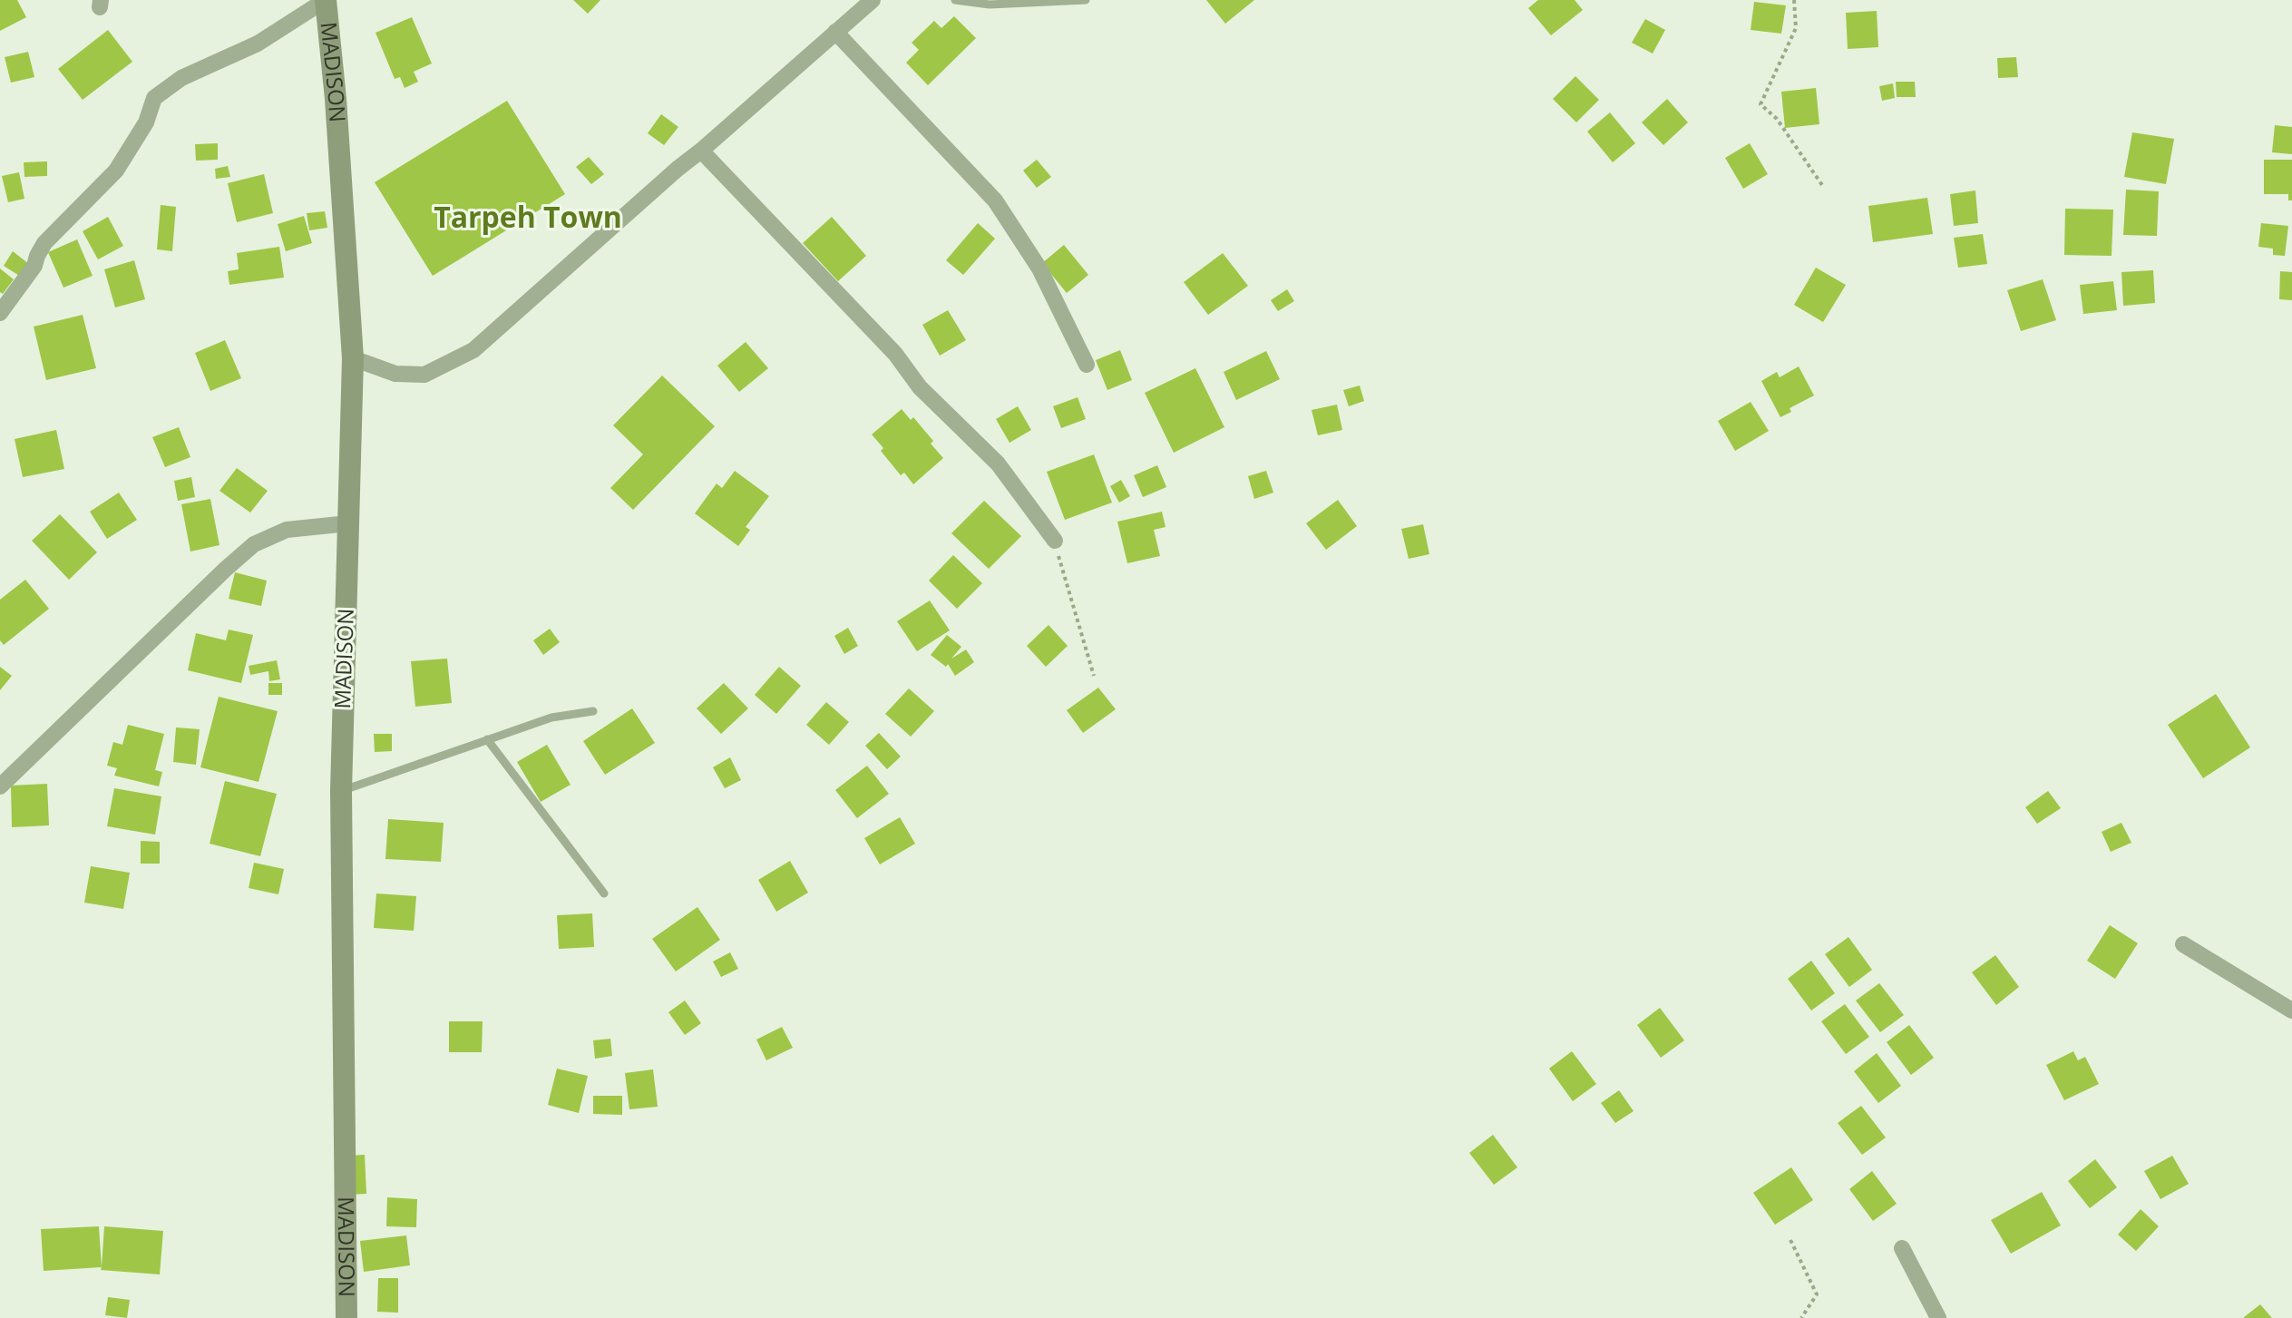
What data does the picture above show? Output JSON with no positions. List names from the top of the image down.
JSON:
{
  "streets": {
    "street": ["MADISON"]
  },
  "districts": ["Tarpeh Town"]
}
